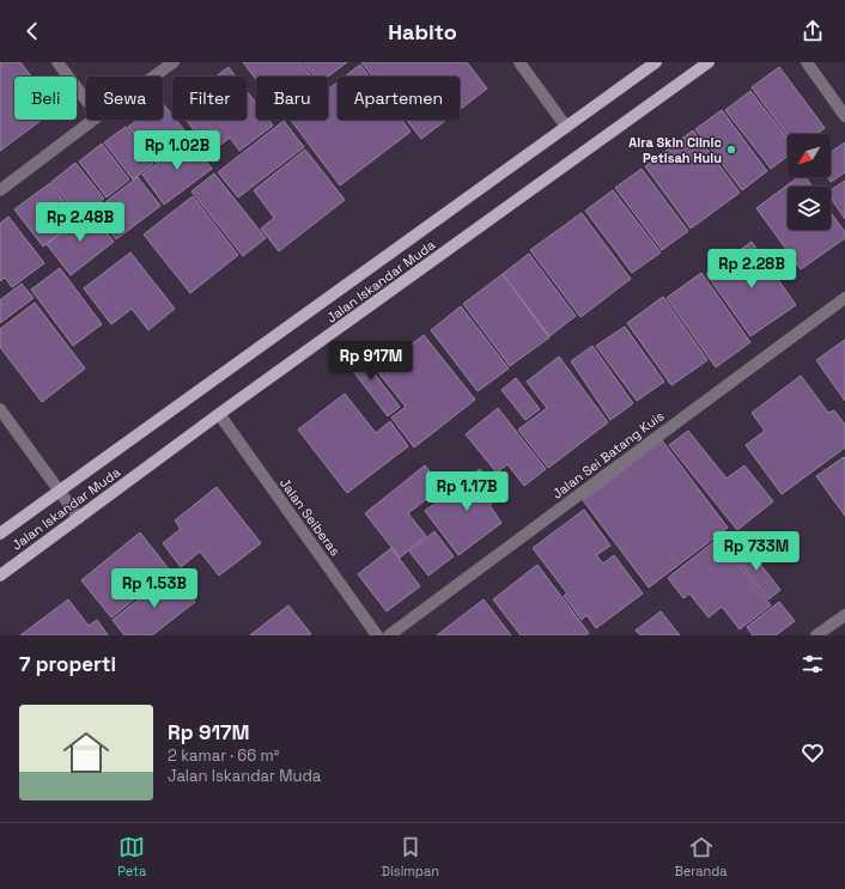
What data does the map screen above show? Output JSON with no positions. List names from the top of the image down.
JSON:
{
  "streets": {
    "main road": ["Jalan Iskandar Muda"],
    "street": ["Jalan Sei Batang Kuis", "Jalan Seiberas"]
  },
  "crossings": [
    ["Jalan Iskandar Muda", "Jalan Seiberas"]
  ],
  "places": ["Aira Skin Clinic Petisah Hulu"],
  "north": "bottom left",
  "page": {
    "header": "Habito",
    "chip": [
      "Beli",
      "Sewa",
      "Filter",
      "Baru",
      "Apartemen"
    ],
    "price": [
      "Rp 1.02B",
      "Rp 2.48B",
      "Rp 2.28B",
      "Rp 917M",
      "Rp 1.17B",
      "Rp 733M",
      "Rp 1.53B"
    ],
    "heading": "7 properti",
    "list": [
      {
        "name": "Rp 917M",
        "note": "2 kamar · 66 m² · Jalan Iskandar Muda"
      }
    ],
    "tabs": ["Peta", "Disimpan", "Beranda"]
  }
}
